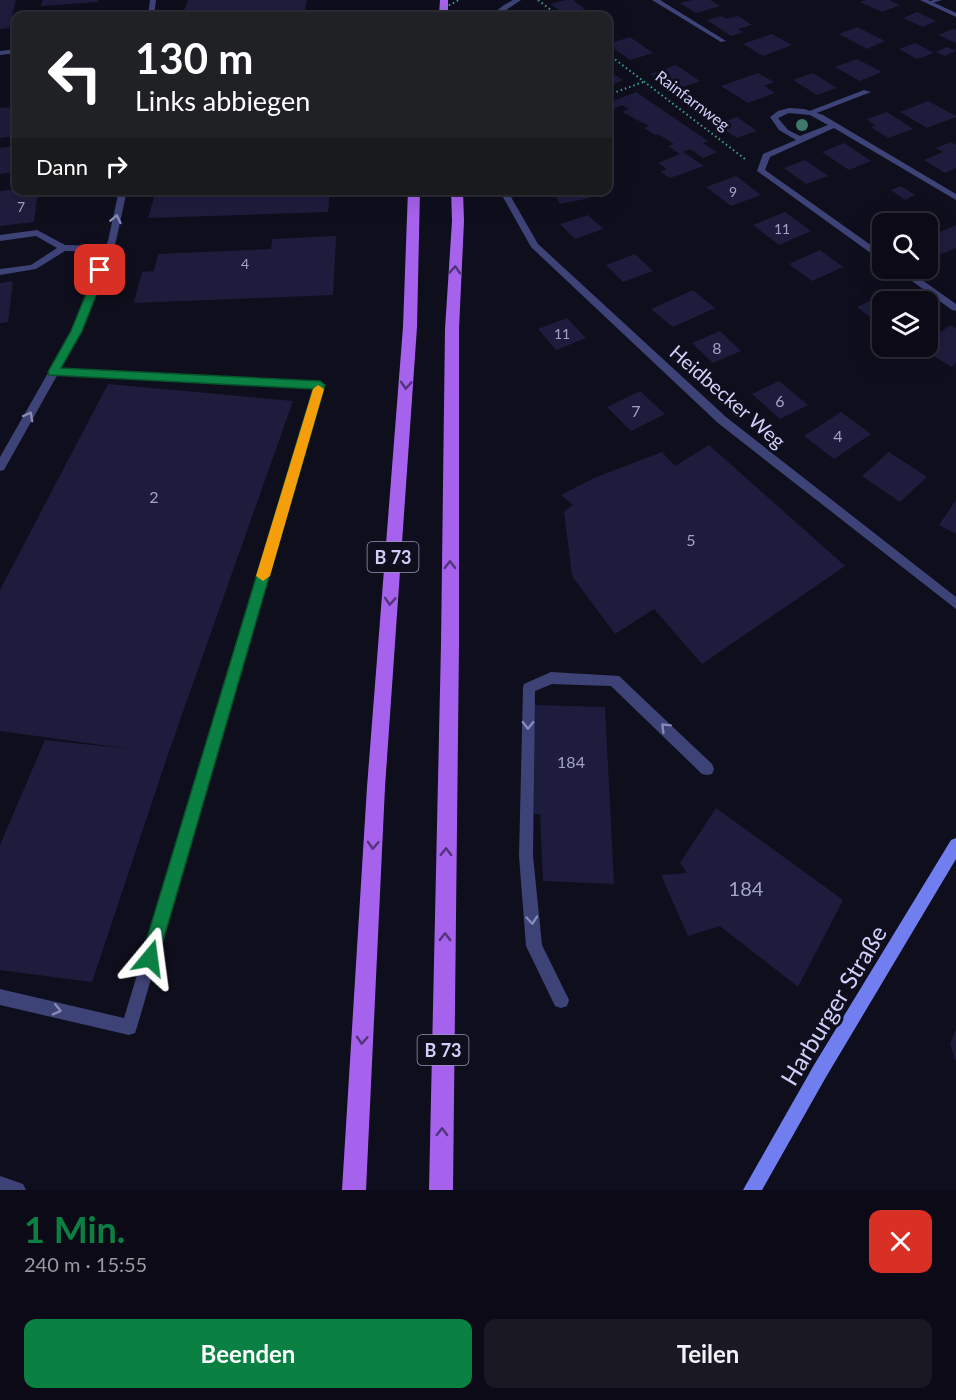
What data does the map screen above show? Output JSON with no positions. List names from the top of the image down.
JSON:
{
  "streets": {
    "main road": ["B 73", "Harburger Straße"],
    "street": ["Heidbecker Weg"],
    "path": ["Rainfarnweg"]
  },
  "house_numbers": [
    "9",
    "7",
    "11",
    "4",
    "11",
    "8",
    "6",
    "7",
    "4",
    "2",
    "5",
    "184",
    "184"
  ],
  "page": {
    "turn": ["130 m", "Links abbiegen"],
    "then": "Dann",
    "heading": ["1 Min.", "240 m · 15:55"],
    "buttons": ["Beenden", "Teilen"]
  }
}
